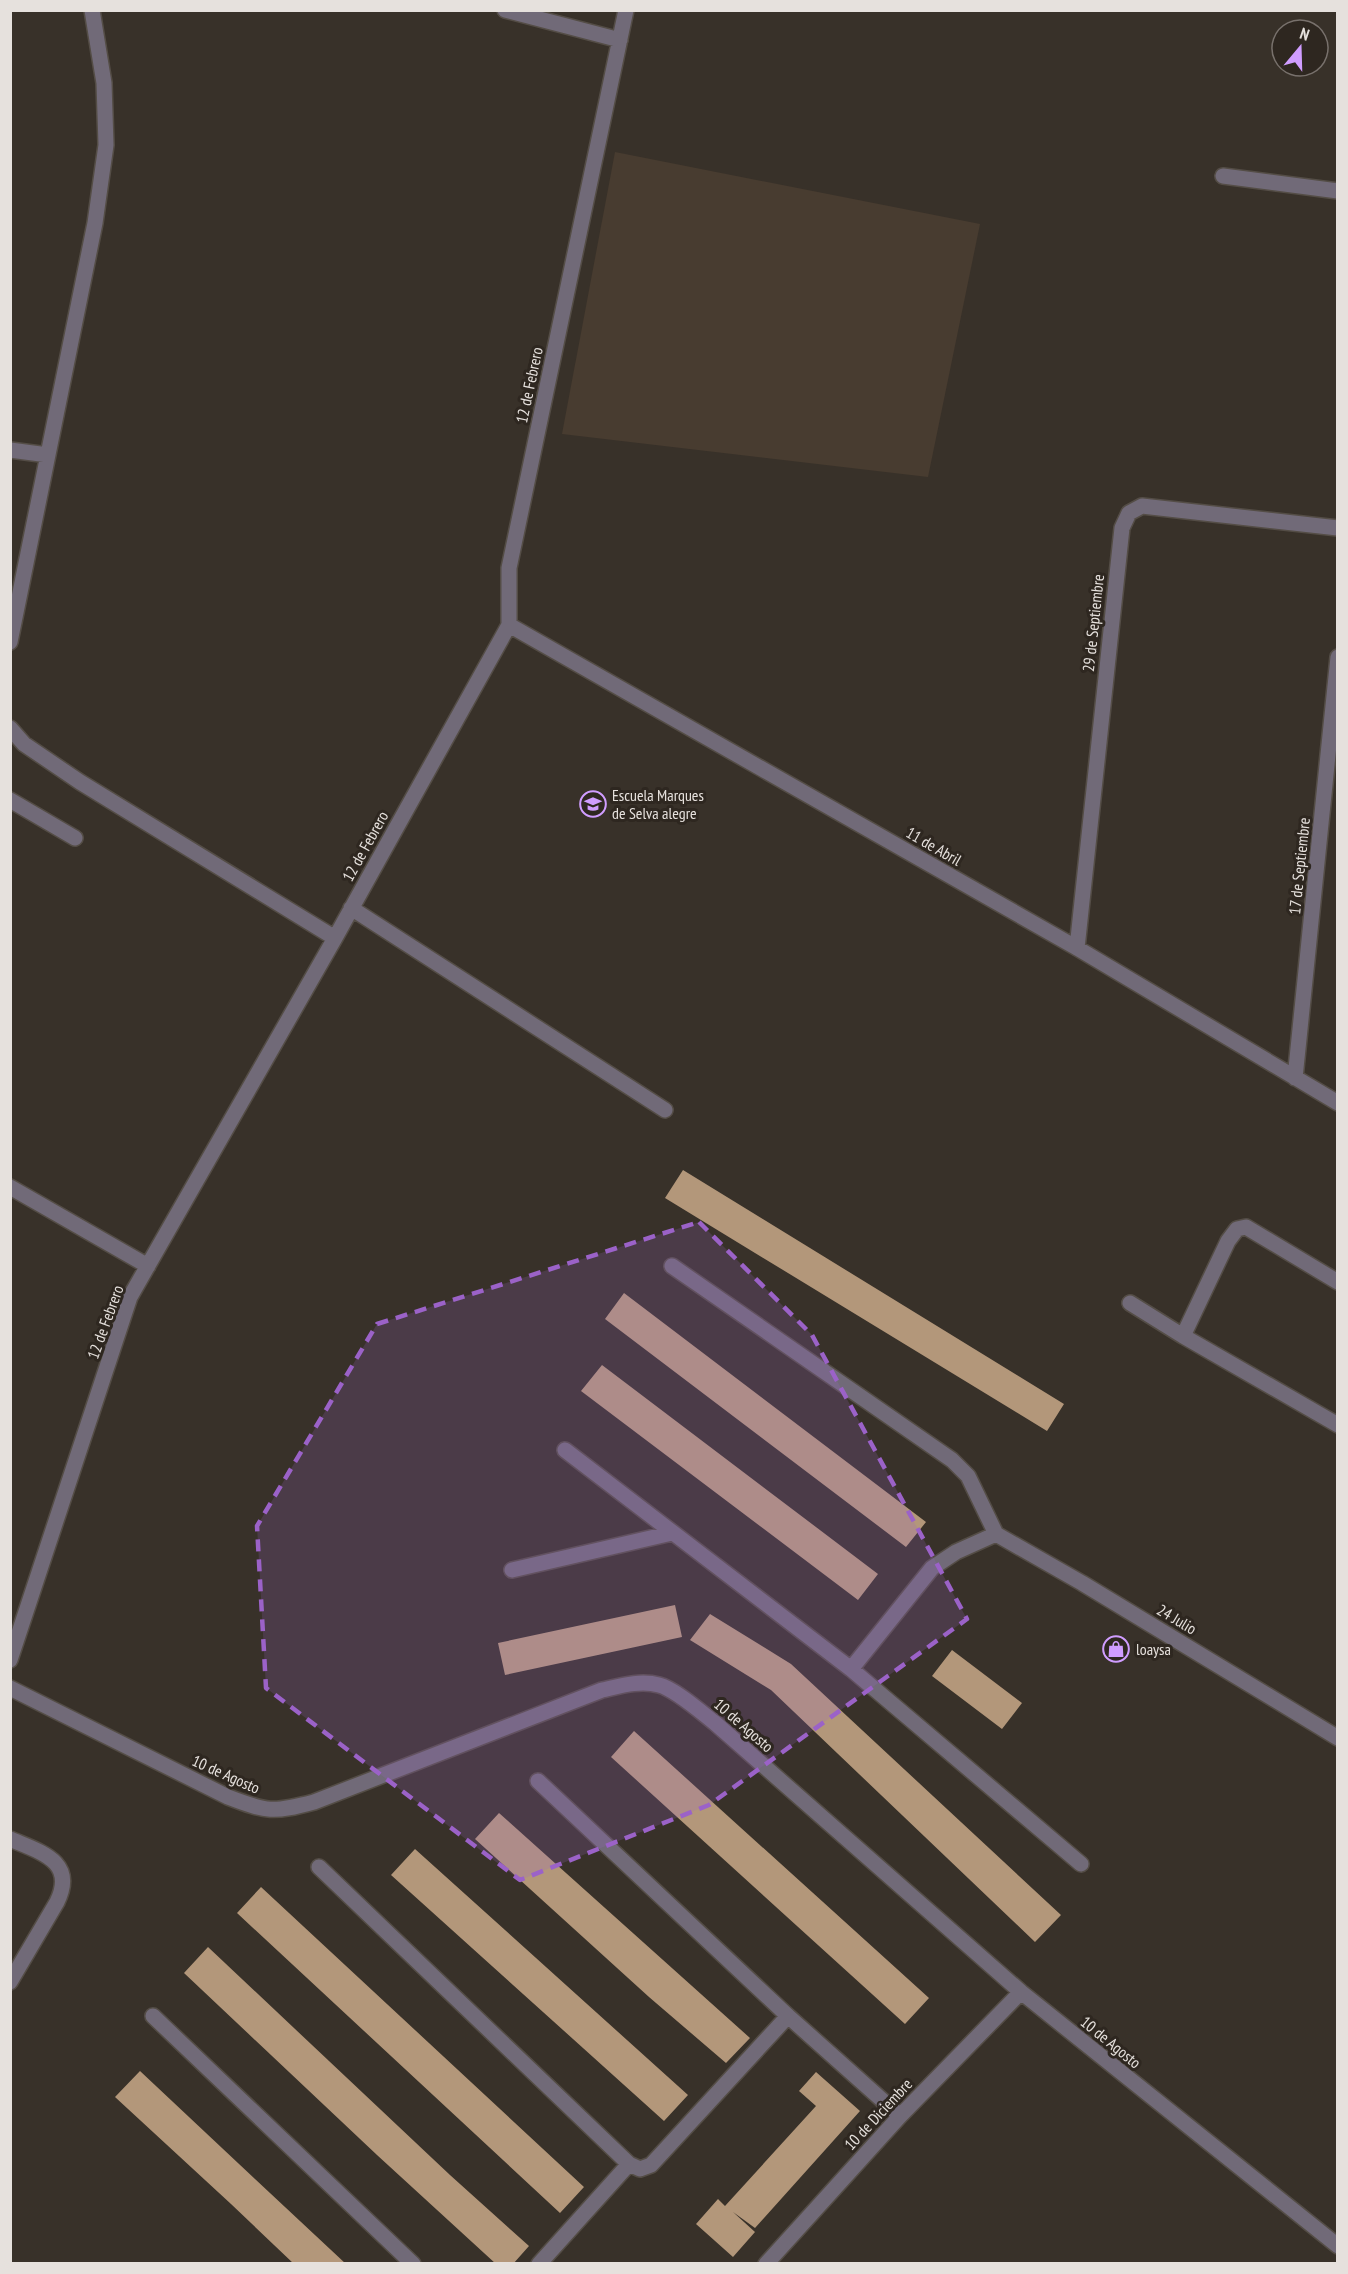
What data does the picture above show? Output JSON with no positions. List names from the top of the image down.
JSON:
{
  "streets": {
    "street": [
      "12 de Febrero",
      "29 de Septiembre",
      "11 de Abril",
      "17 de Septiembre",
      "24 Julio",
      "10 de Agosto",
      "10 de Diciembre"
    ]
  },
  "crossings": [
    ["12 de Febrero", "11 de Abril"],
    ["29 de Septiembre", "11 de Abril"],
    ["11 de Abril", "17 de Septiembre"],
    ["10 de Agosto", "10 de Diciembre"]
  ],
  "places": {
    "school or university": ["Escuela Marques de Selva alegre"],
    "shop": ["loaysa"]
  },
  "north": "top"
}
